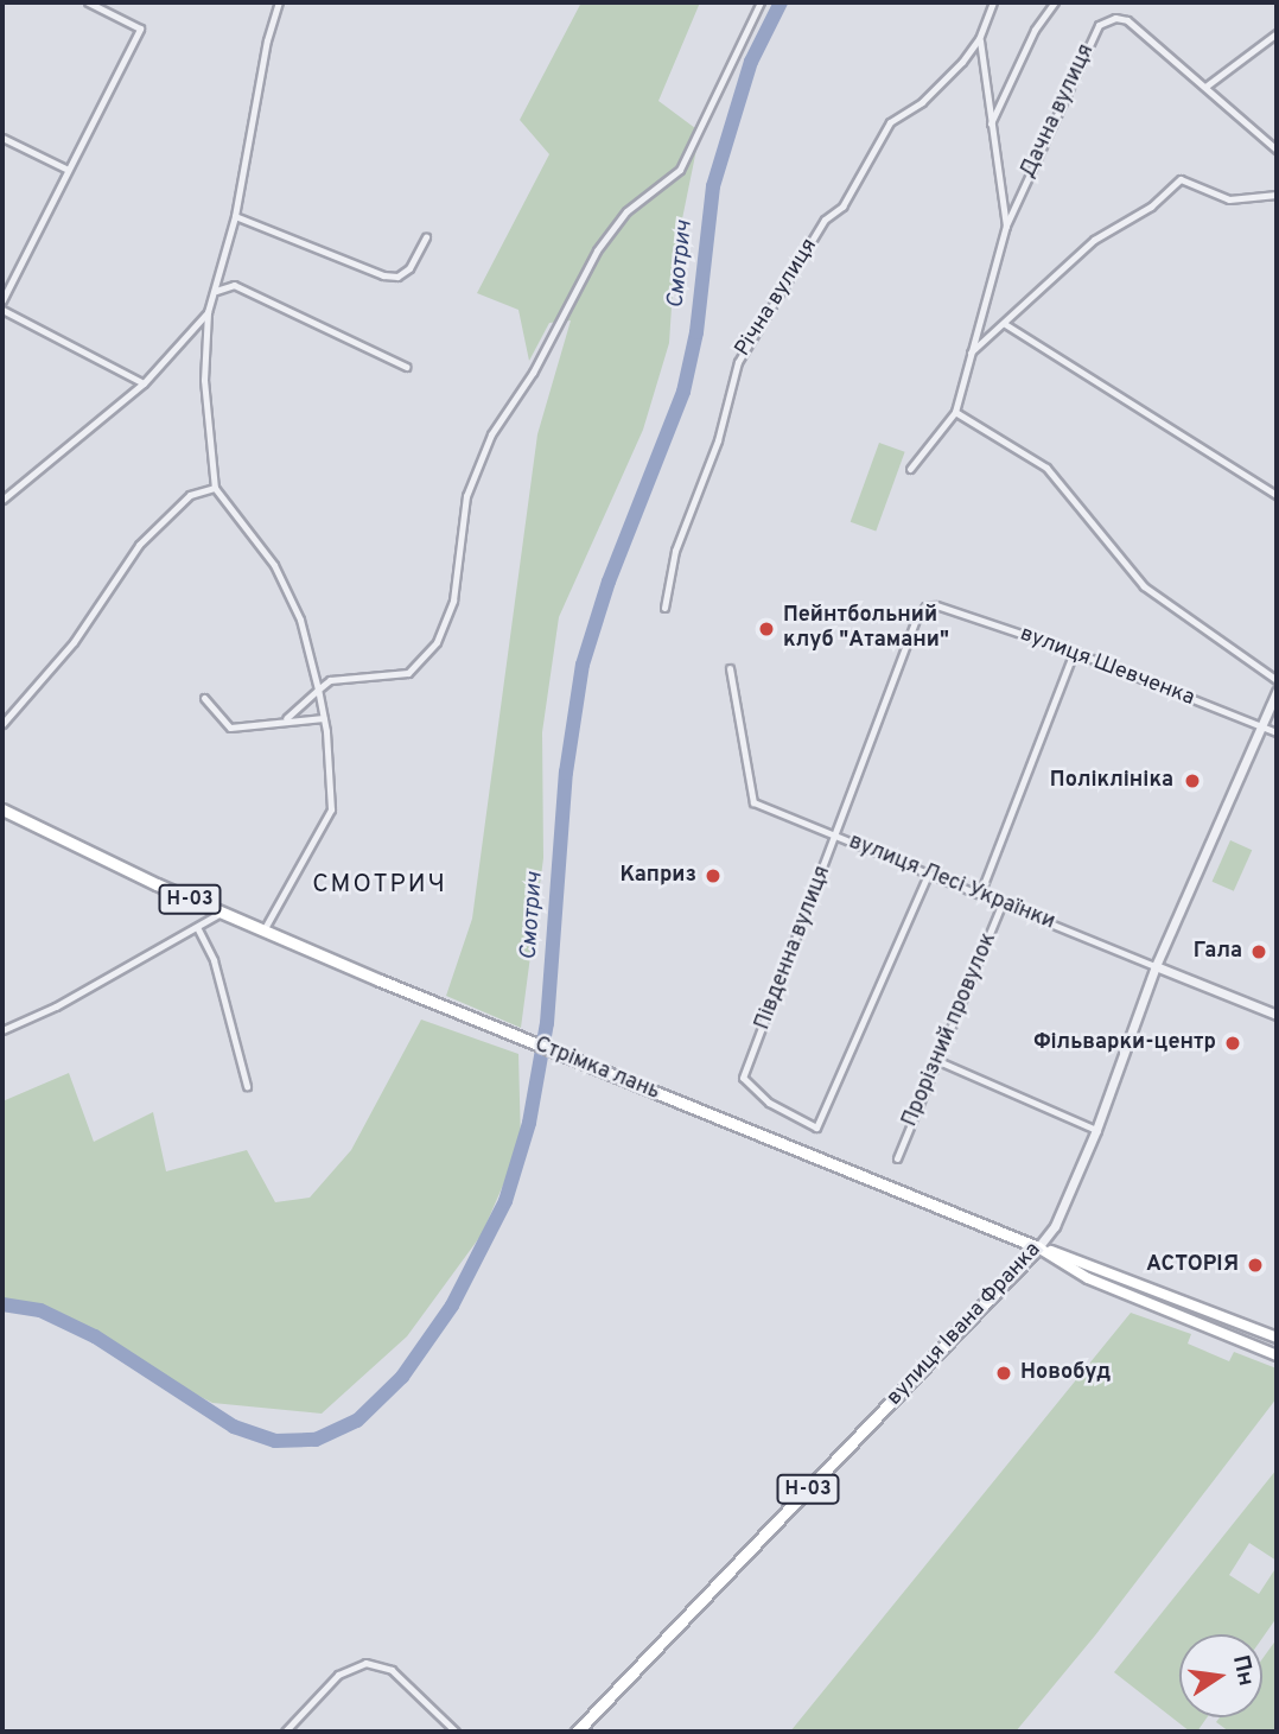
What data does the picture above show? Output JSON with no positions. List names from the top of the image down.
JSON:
{
  "streets": {
    "main road": ["Н-03", "Стрімка лань", "вулиця Івана Франка"],
    "street": [
      "Дачна вулиця",
      "Річна вулиця",
      "вулиця Шевченка",
      "вулиця Лесі Українки",
      "Південна вулиця",
      "Прорізний провулок"
    ]
  },
  "crossings": [
    ["Дачна вулиця", "Річна вулиця"],
    ["вулиця Шевченка", "Південна вулиця"],
    ["вулиця Шевченка", "вулиця Івана Франка"],
    ["вулиця Лесі Українки", "Південна вулиця"],
    ["вулиця Лесі Українки", "Прорізний провулок"],
    ["вулиця Лесі Українки", "вулиця Івана Франка"],
    ["Н-03", "Стрімка лань"],
    ["Стрімка лань", "вулиця Івана Франка"]
  ],
  "districts": ["СМОТРИЧ"],
  "water": ["Смотрич"],
  "places": [
    "Пейнтбольний клуб \"Атамани\"",
    "Поліклініка",
    "Каприз",
    "Гала",
    "Фільварки-центр",
    "АСТОРІЯ",
    "Новобуд"
  ],
  "north": "right"
}
